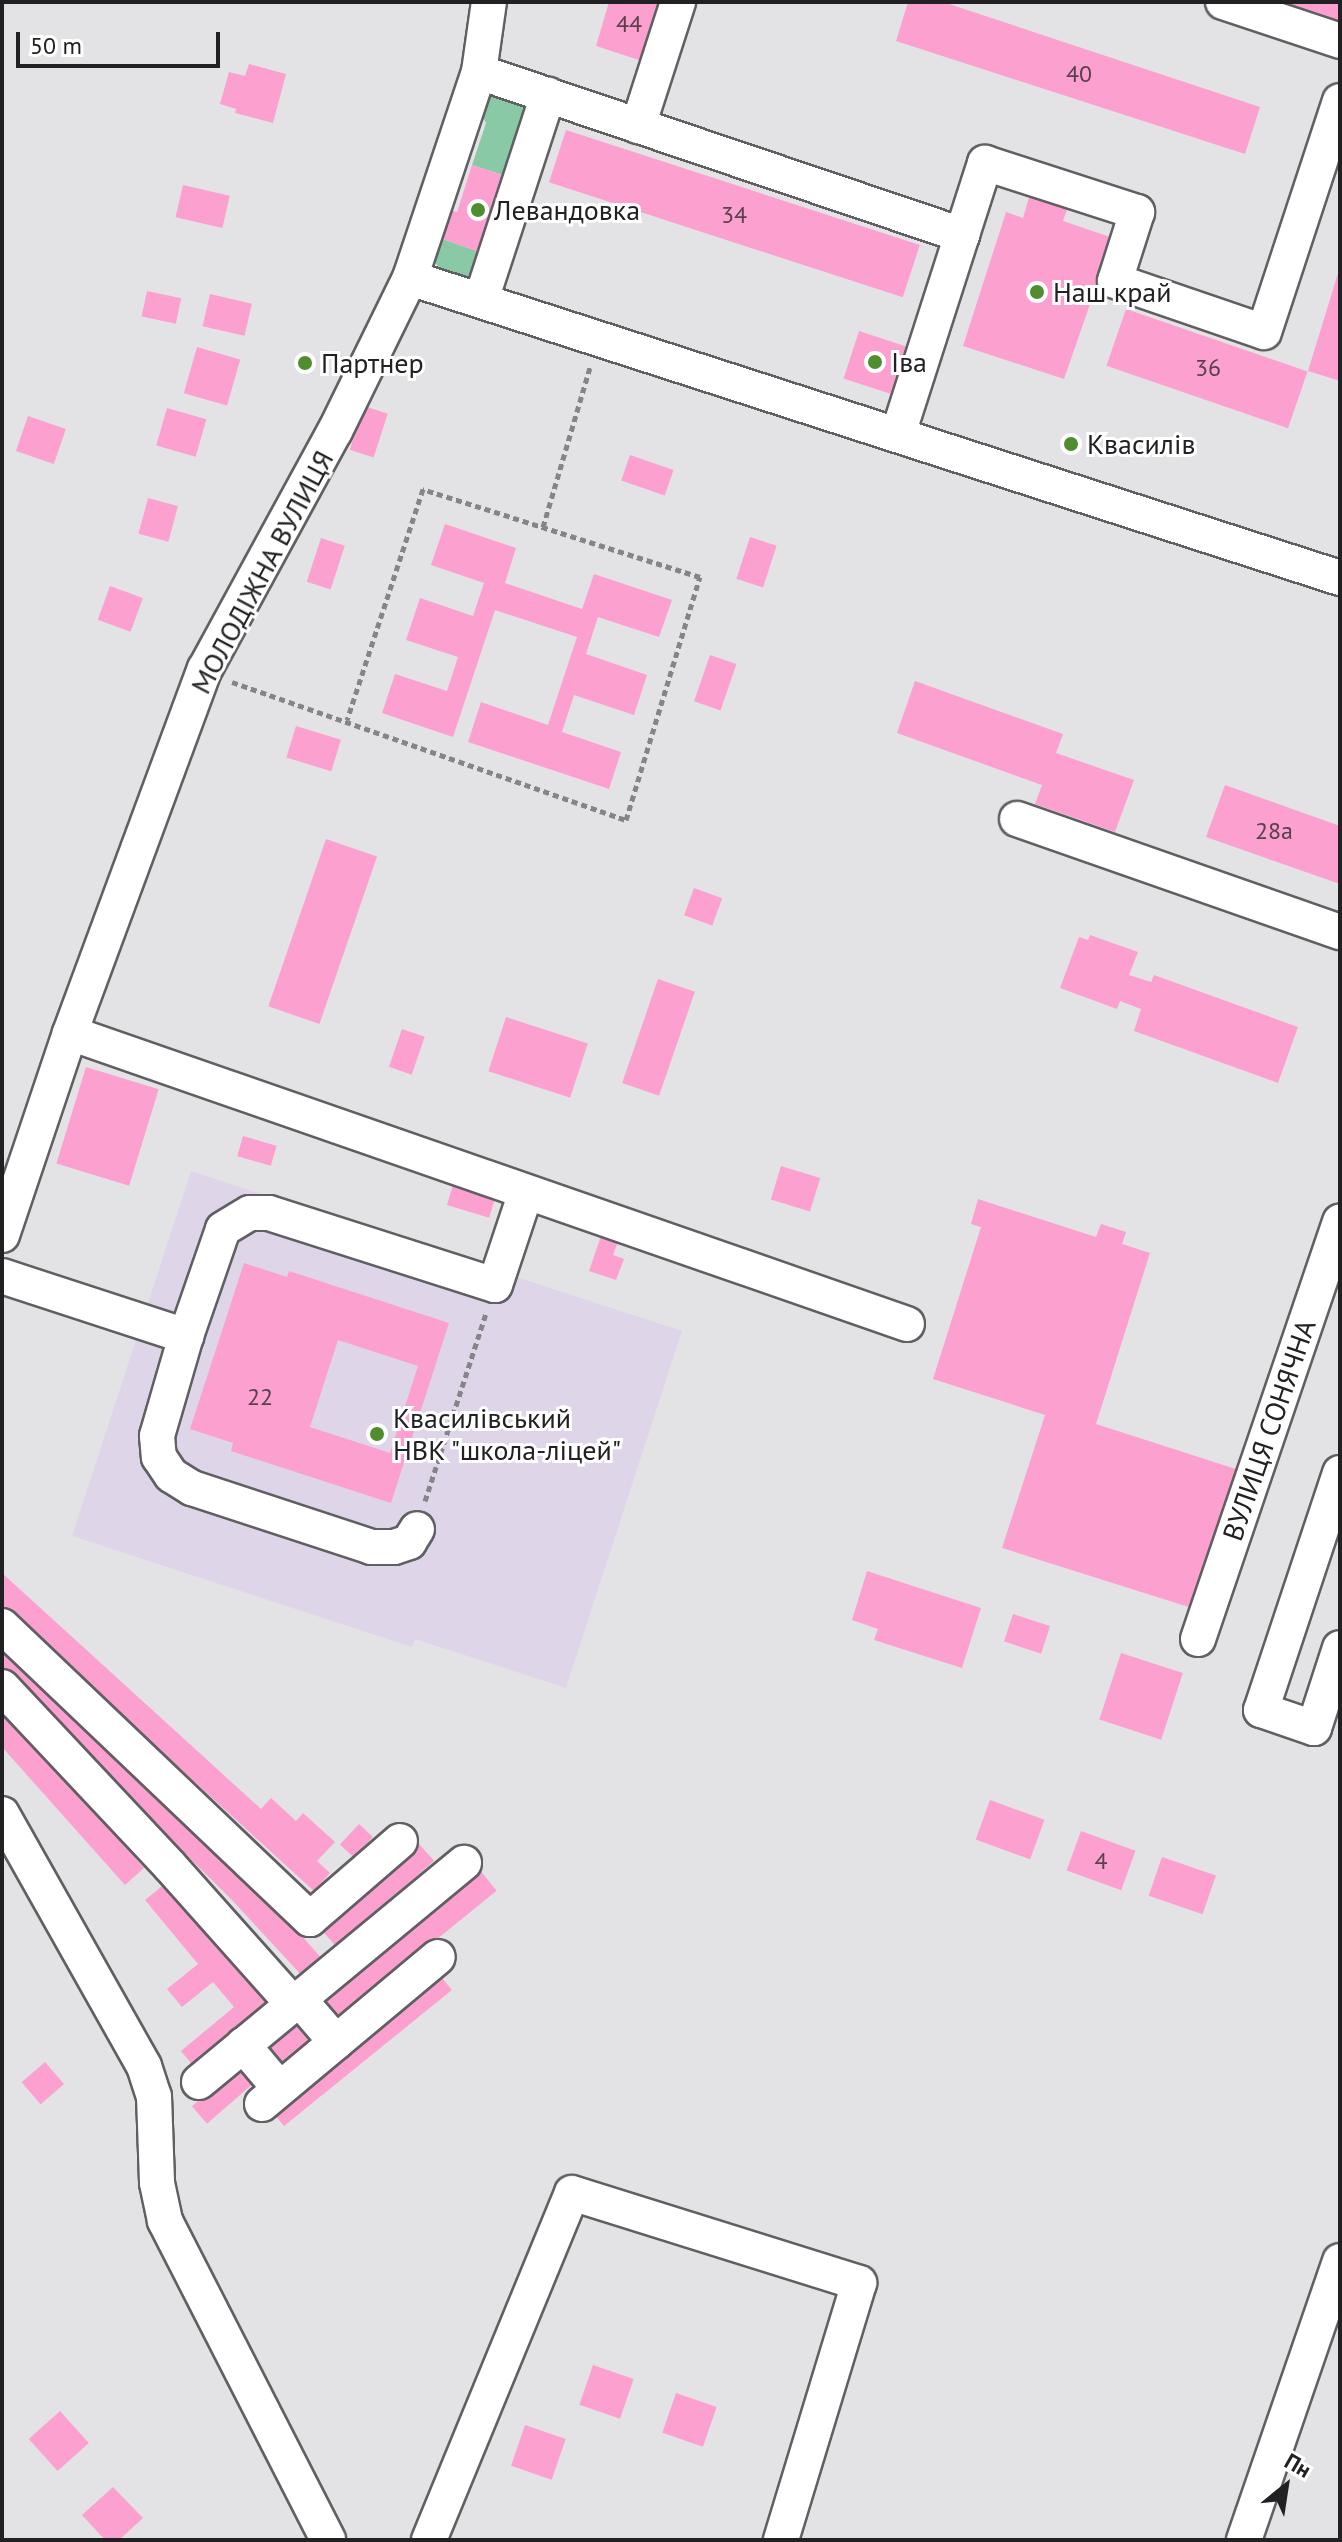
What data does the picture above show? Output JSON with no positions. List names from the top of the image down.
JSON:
{
  "streets": {
    "street": ["МОЛОДІЖНА ВУЛИЦЯ", "ВУЛИЦЯ СОНЯЧНА"]
  },
  "places": [
    "Левандовка",
    "Наш край",
    "Іва",
    "Партнер",
    "Квасилів",
    "Квасилівський НВК \"школа-ліцей\""
  ],
  "house_numbers": [
    "44",
    "40",
    "34",
    "36",
    "28а",
    "22",
    "4"
  ],
  "scale_bar": "50 m",
  "north": "top right"
}
